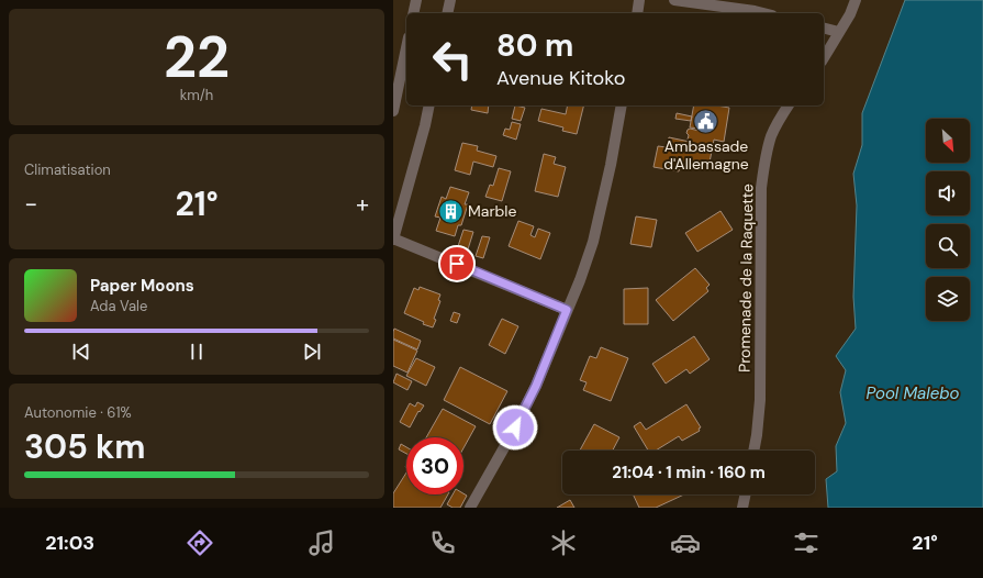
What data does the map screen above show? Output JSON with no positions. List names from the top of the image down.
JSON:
{
  "streets": {
    "street": ["Promenade de la Raquette"]
  },
  "water": ["Pool Malebo"],
  "places": {
    "public building": ["Ambassade d'Allemagne"],
    "building": ["Marble"]
  },
  "north": "bottom right",
  "page": {
    "tile": [
      ["22", "km/h"],
      "Climatisation",
      ["Autonomie · 61%", "305 km"]
    ],
    "turn": ["80 m", "Avenue Kitoko"],
    "heat": ["−", "21°", "+"],
    "song": ["Paper Moons", "Ada Vale"],
    "limit": "30",
    "trip": "21:04 · 1 min · 160 m",
    "tabs": ["21:03", "21°"]
  }
}
